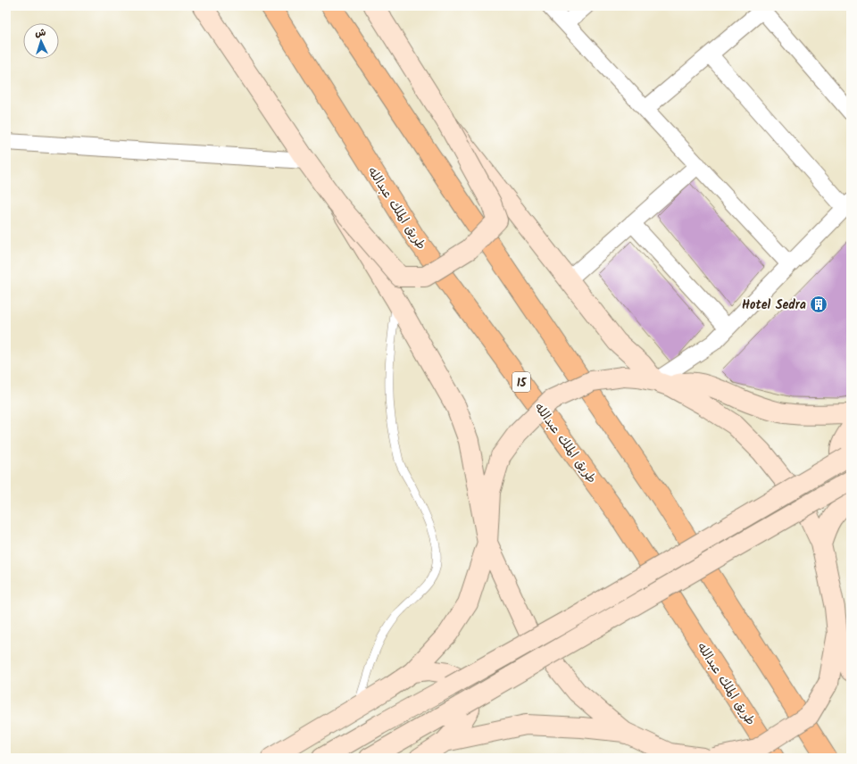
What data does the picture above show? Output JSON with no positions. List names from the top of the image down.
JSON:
{
  "streets": {
    "highway": ["طريق الملك عبدالله", "15"]
  },
  "places": {
    "building": ["Hotel Sedra"]
  },
  "north": "top"
}
